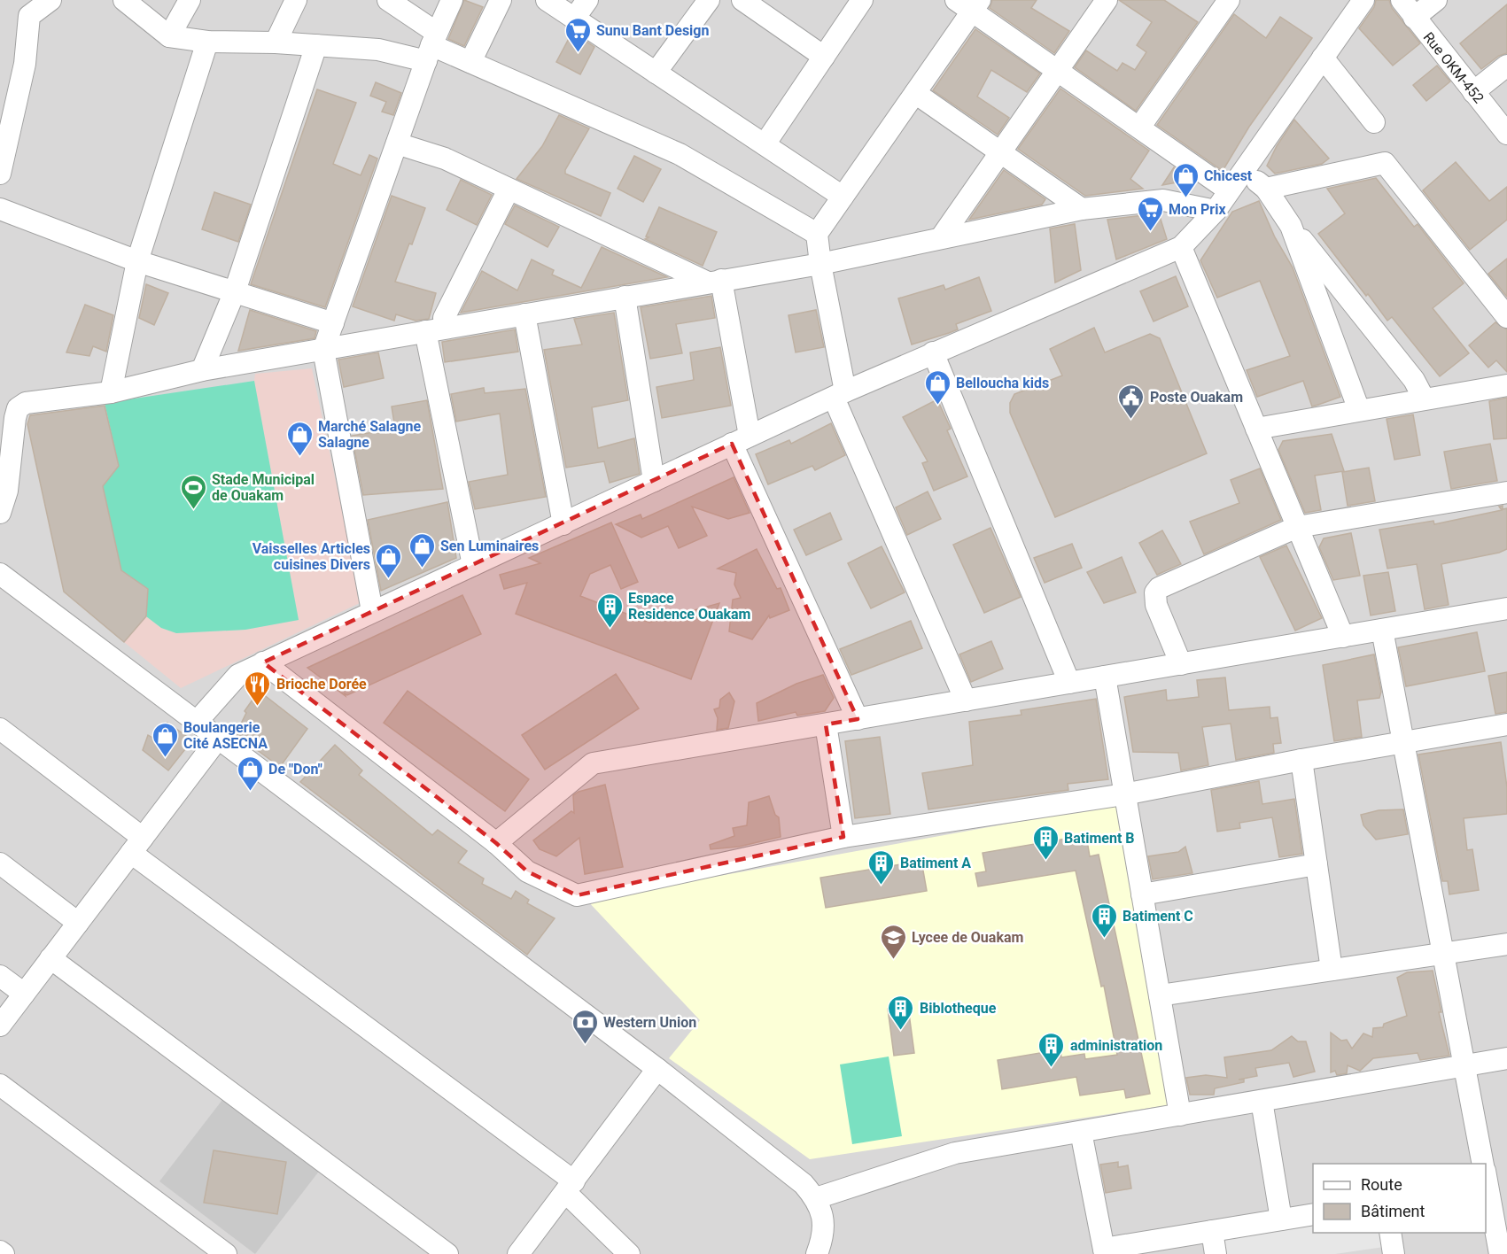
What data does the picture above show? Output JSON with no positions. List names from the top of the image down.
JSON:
{
  "streets": {
    "street": ["Rue OKM-452"]
  },
  "places": {
    "supermarket": ["Sunu Bant Design", "Mon Prix"],
    "shop": [
      "Chicest",
      "Belloucha kids",
      "Marché Salagne Salagne",
      "Sen Luminaires",
      "Vaisselles Articles cuisines Divers",
      "Boulangerie Cité ASECNA",
      "De \"Don\""
    ],
    "public building": ["Poste Ouakam"],
    "sports": ["Stade Municipal de Ouakam"],
    "building": [
      "Espace Residence Ouakam",
      "Batiment B",
      "Batiment A",
      "Batiment C",
      "Biblotheque",
      "administration"
    ],
    "restaurant": ["Brioche Dorée"],
    "school or university": ["Lycee de Ouakam"],
    "bank": ["Western Union"]
  },
  "legend": ["Route", "Bâtiment"]
}
